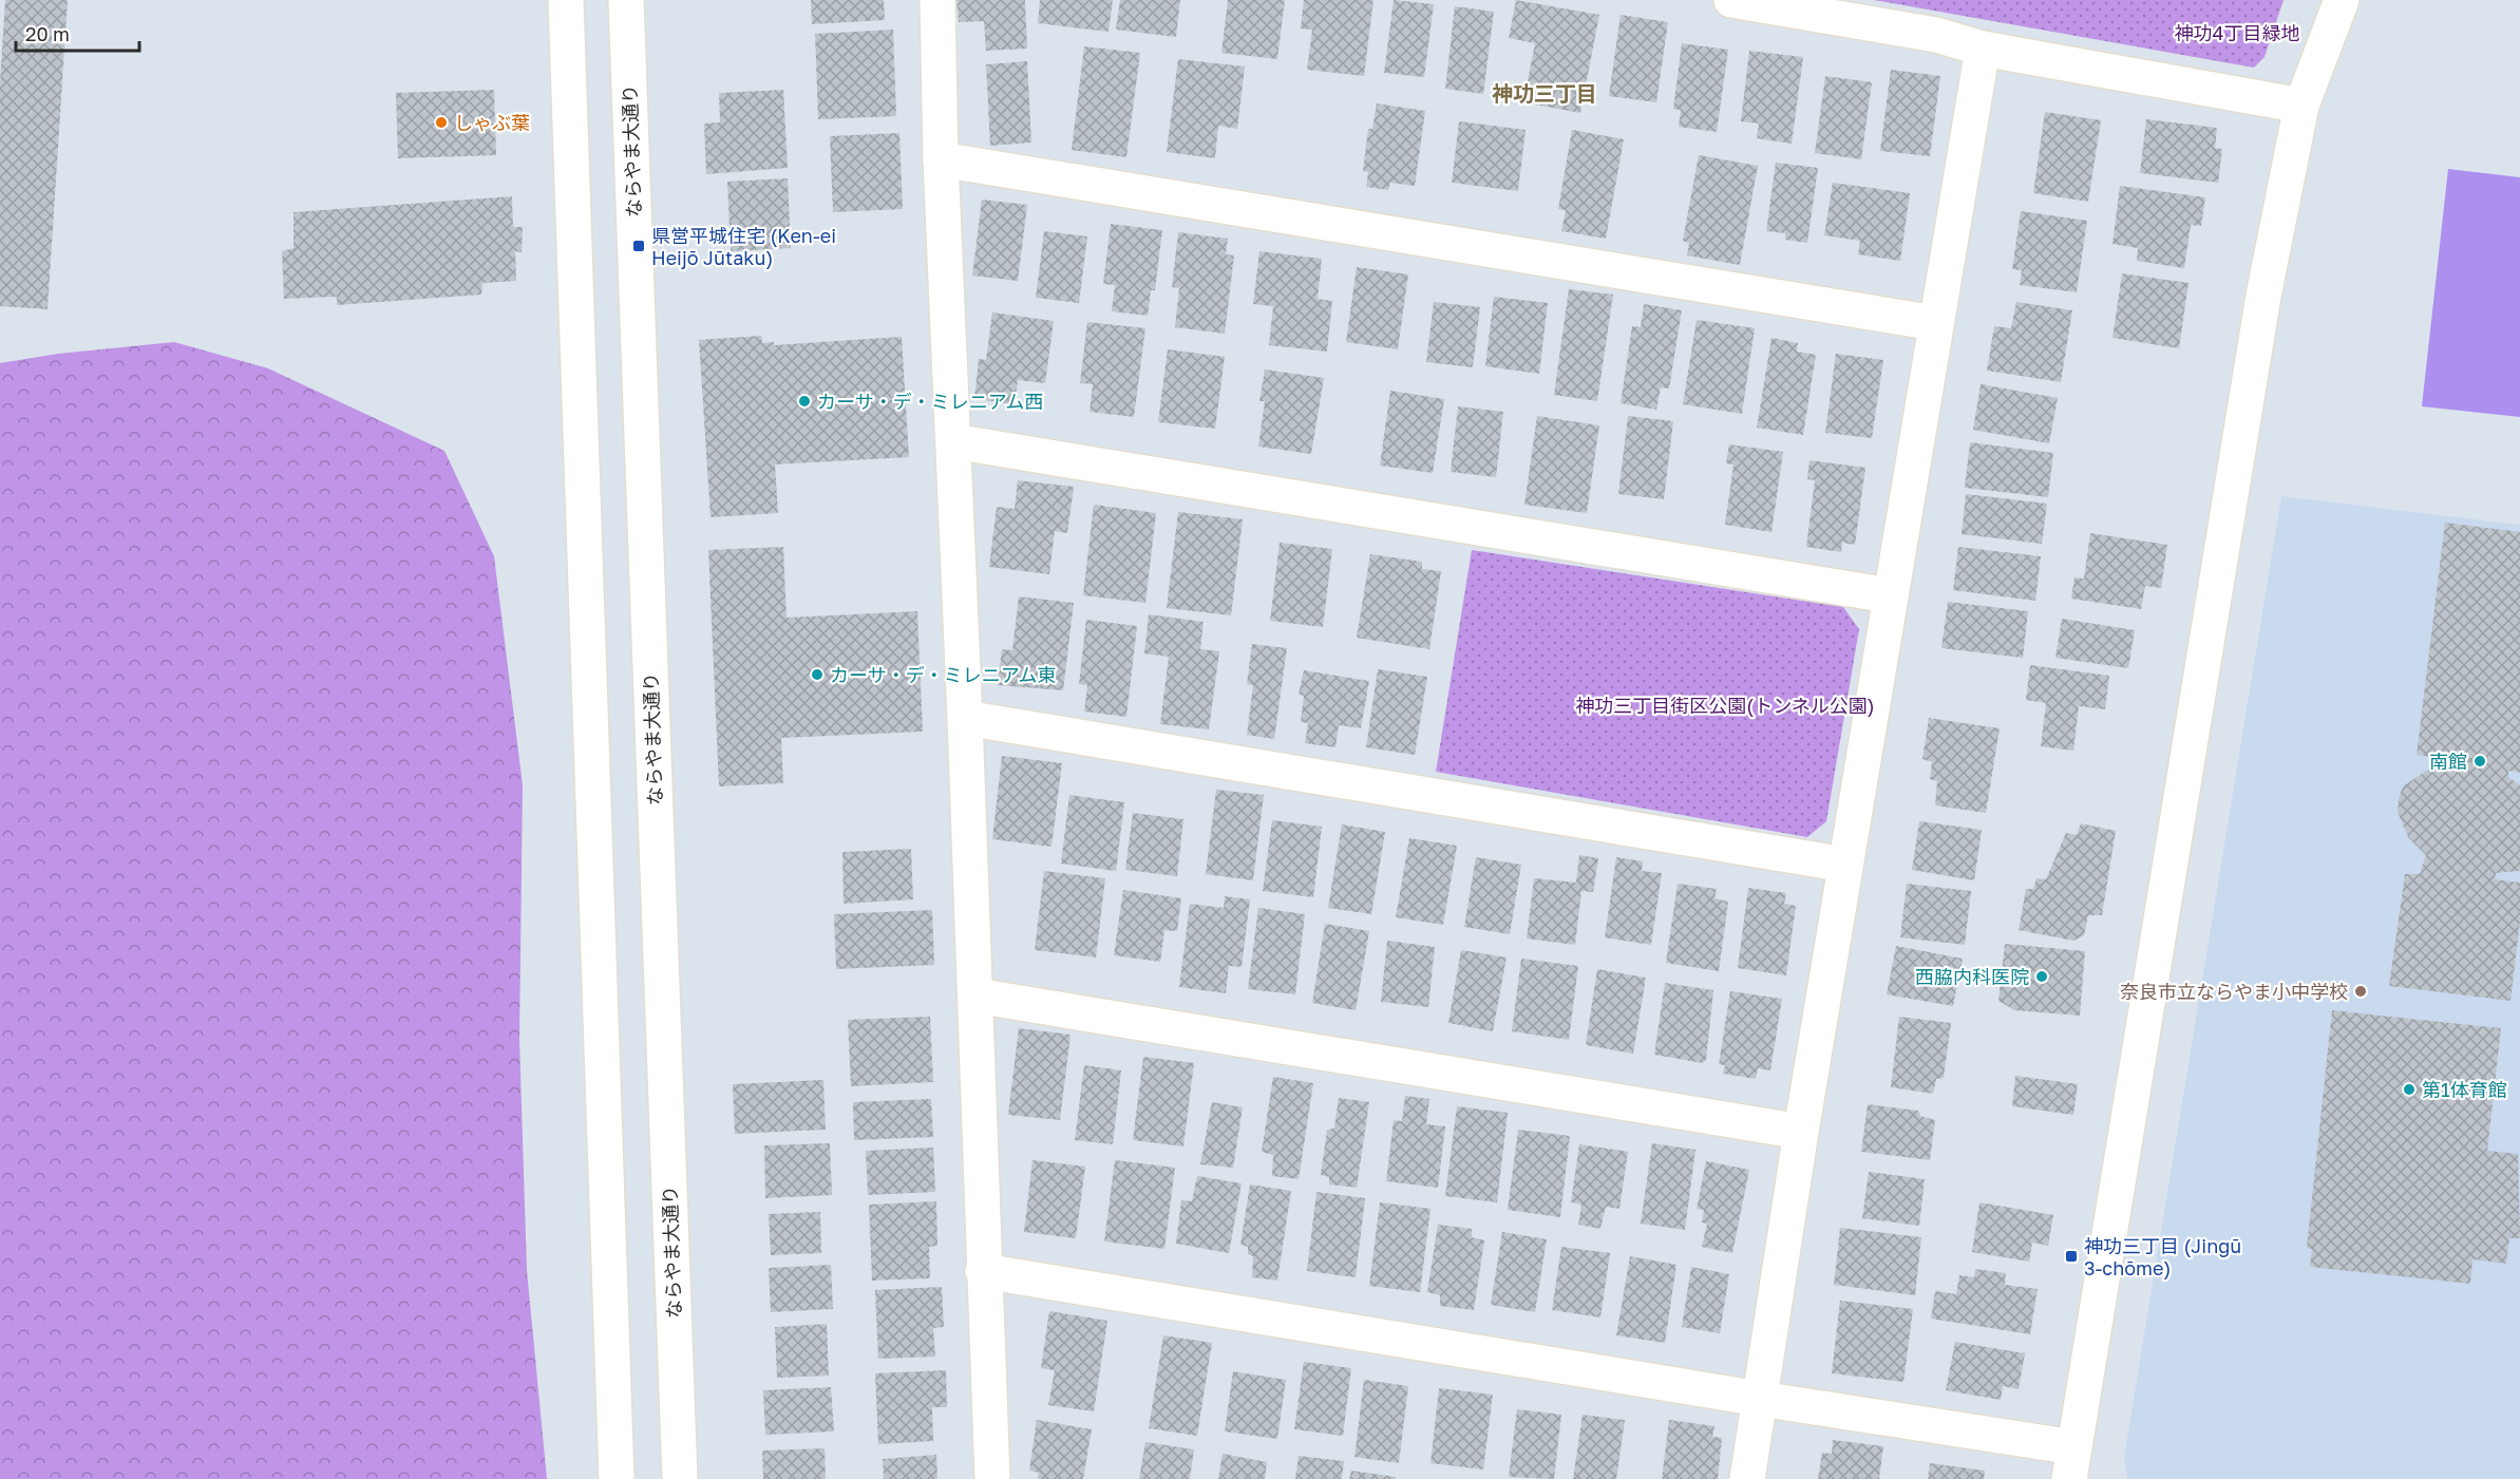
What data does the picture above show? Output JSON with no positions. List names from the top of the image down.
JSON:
{
  "streets": {
    "street": ["ならやま大通り"]
  },
  "districts": ["神功三丁目"],
  "parks": ["神功4丁目緑地", "神功三丁目街区公園(トンネル公園)"],
  "places": {
    "other": [
      "しゃぶ葉",
      "カーサ・デ・ミレニアム西",
      "カーサ・デ・ミレニアム東",
      "南館",
      "西脇内科医院",
      "奈良市立ならやま小中学校",
      "第1体育館"
    ],
    "transit": ["県営平城住宅 (Ken-ei Heijō Jūtaku)", "神功三丁目 (Jingū 3-chōme)"]
  },
  "scale_bar": "20 m"
}
